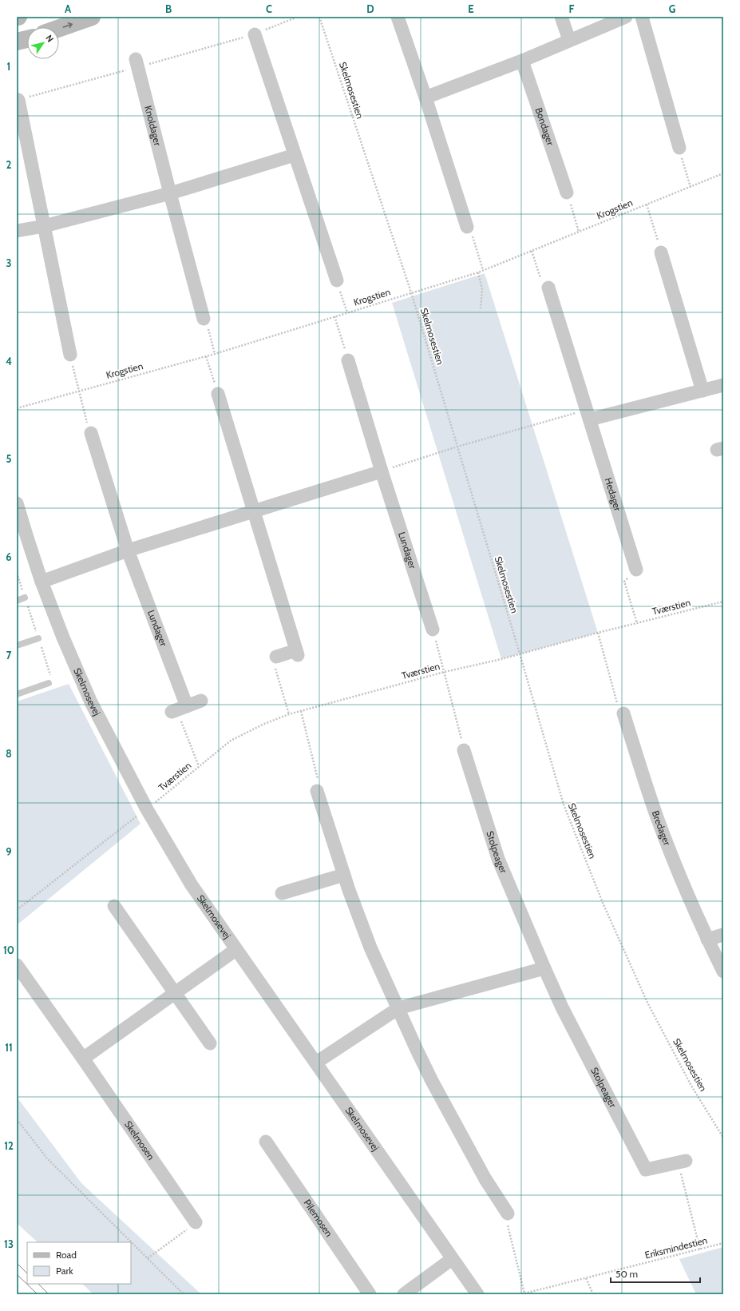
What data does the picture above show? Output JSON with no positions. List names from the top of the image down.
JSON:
{
  "streets": {
    "street": [
      "Knoldager",
      "Bondager",
      "Hedager",
      "Lundager",
      "Skelmosevej",
      "Bredager",
      "Stolpeager",
      "Skelmosen",
      "Pilemosen"
    ],
    "path": [
      "Skelmosestien",
      "Krogstien",
      "Tværstien",
      "Eriksmindestien"
    ]
  },
  "crossings": [
    ["Skelmosestien", "Krogstien"],
    ["Skelmosestien", "Tværstien"],
    ["Tværstien", "Skelmosevej"]
  ],
  "legend": ["Road", "Park"],
  "scale_bar": "50 m",
  "north": "top right",
  "grid": {
    "columns": [
      "A",
      "B",
      "C",
      "D",
      "E",
      "F",
      "G"
    ],
    "rows": [
      "1",
      "2",
      "3",
      "4",
      "5",
      "6",
      "7",
      "8",
      "9",
      "10",
      "11",
      "12",
      "13"
    ]
  }
}
